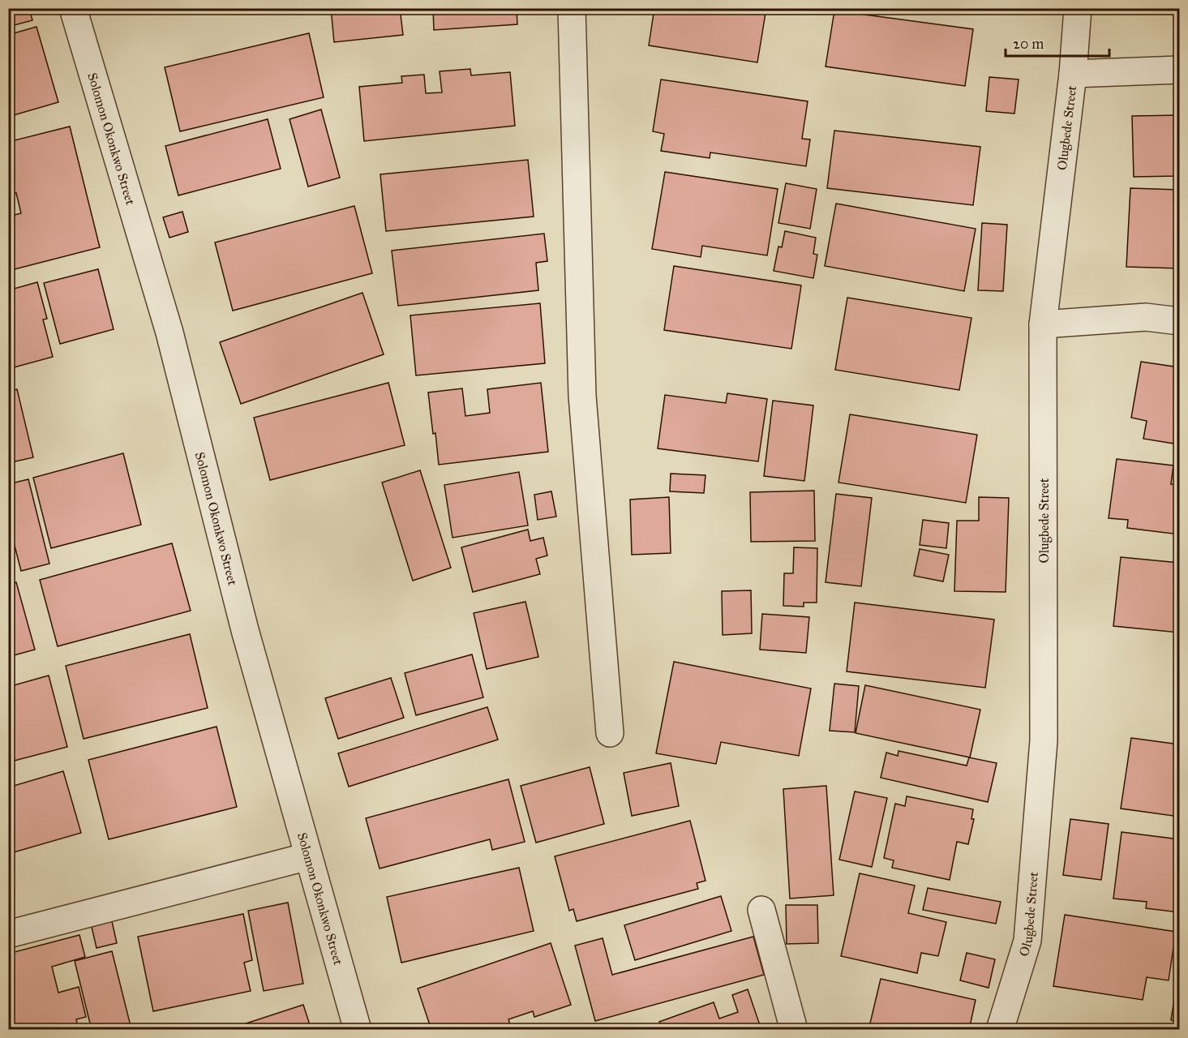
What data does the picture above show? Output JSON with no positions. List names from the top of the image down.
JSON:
{
  "streets": {
    "street": ["Olugbede Street", "Solomon Okonkwo Street"]
  },
  "scale_bar": "20 m"
}
